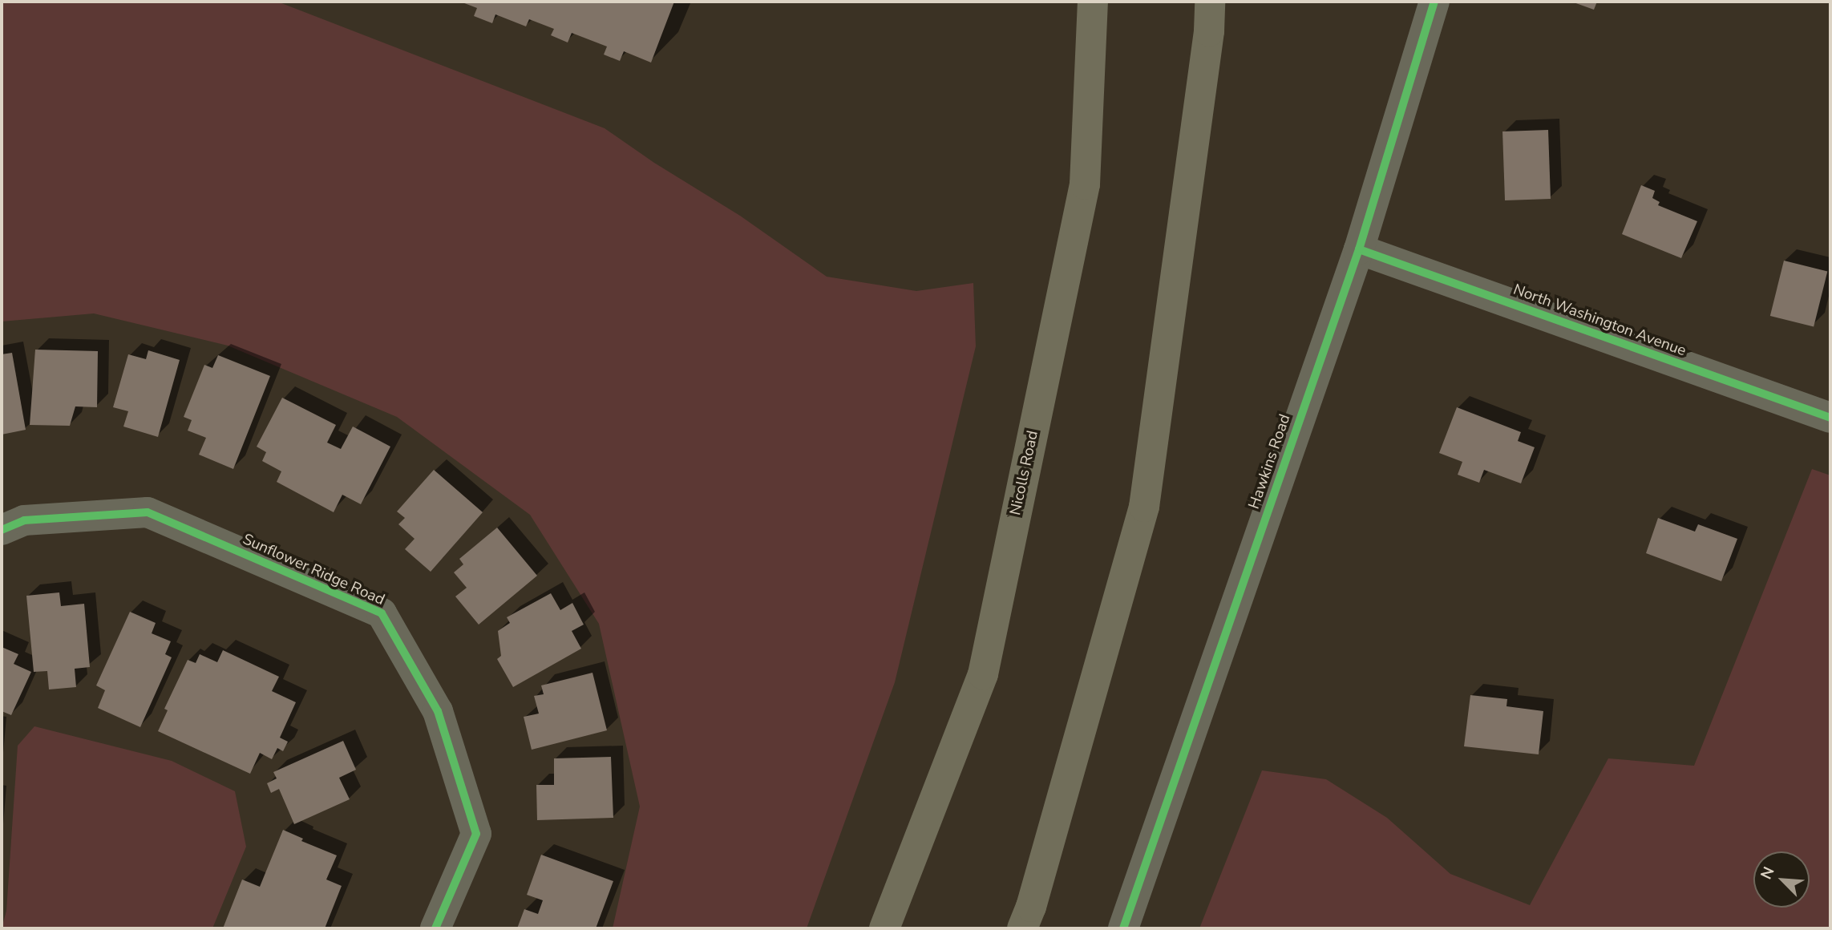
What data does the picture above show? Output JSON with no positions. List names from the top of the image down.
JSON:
{
  "streets": {
    "highway": ["Nicolls Road"],
    "street": ["North Washington Avenue", "Hawkins Road", "Sunflower Ridge Road"]
  },
  "crossings": [
    ["North Washington Avenue", "Hawkins Road"]
  ],
  "north": "top left"
}
